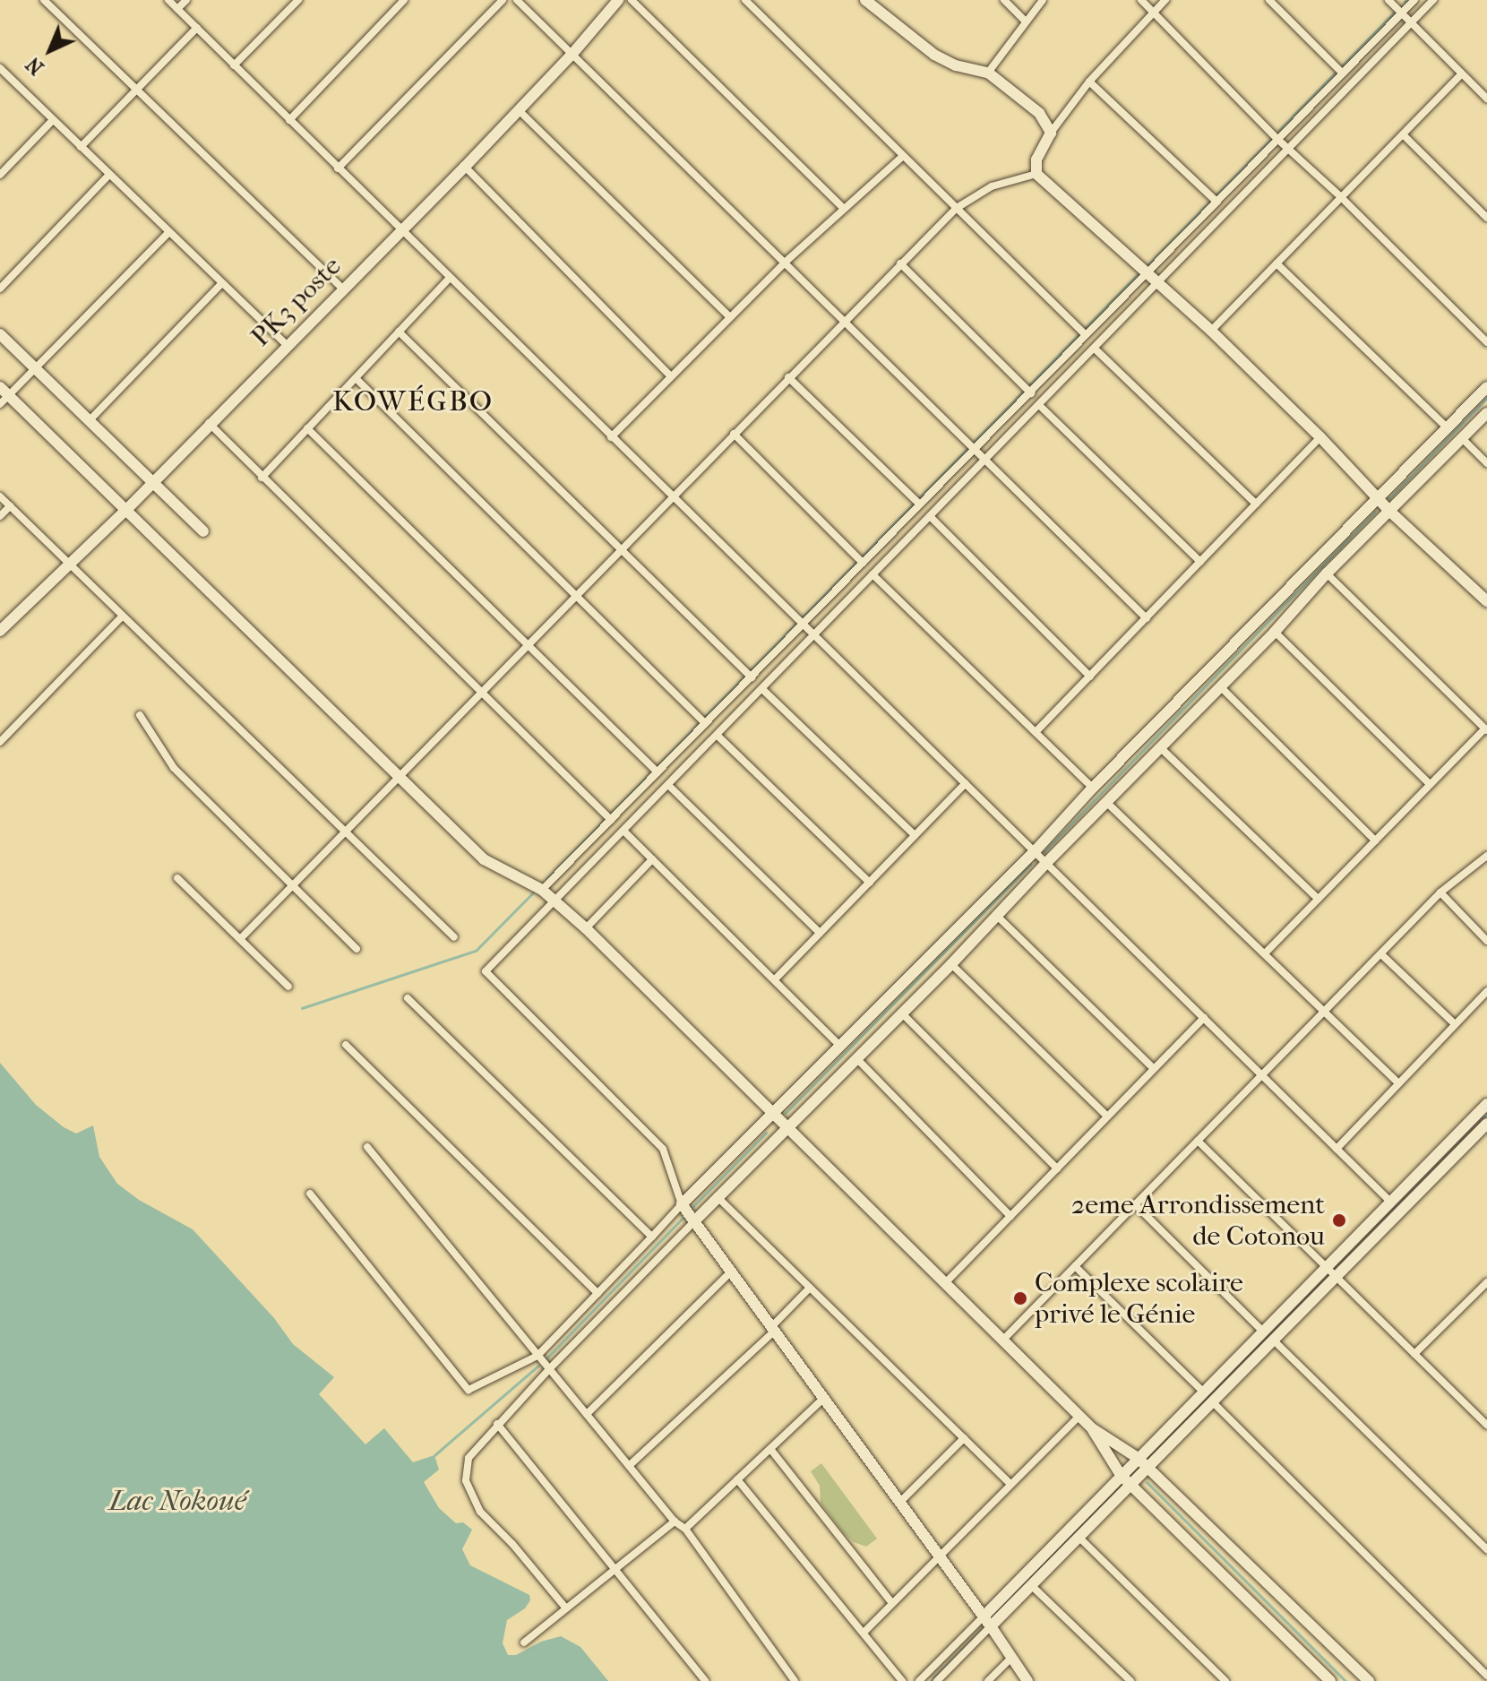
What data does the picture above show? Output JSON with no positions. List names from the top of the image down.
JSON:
{
  "streets": {
    "street": ["PK3 poste"]
  },
  "districts": ["KOWÉGBO"],
  "water": ["Lac Nokoué"],
  "places": ["2eme Arrondissement de Cotonou", "Complexe scolaire privé le Génie"],
  "north": "bottom left"
}
